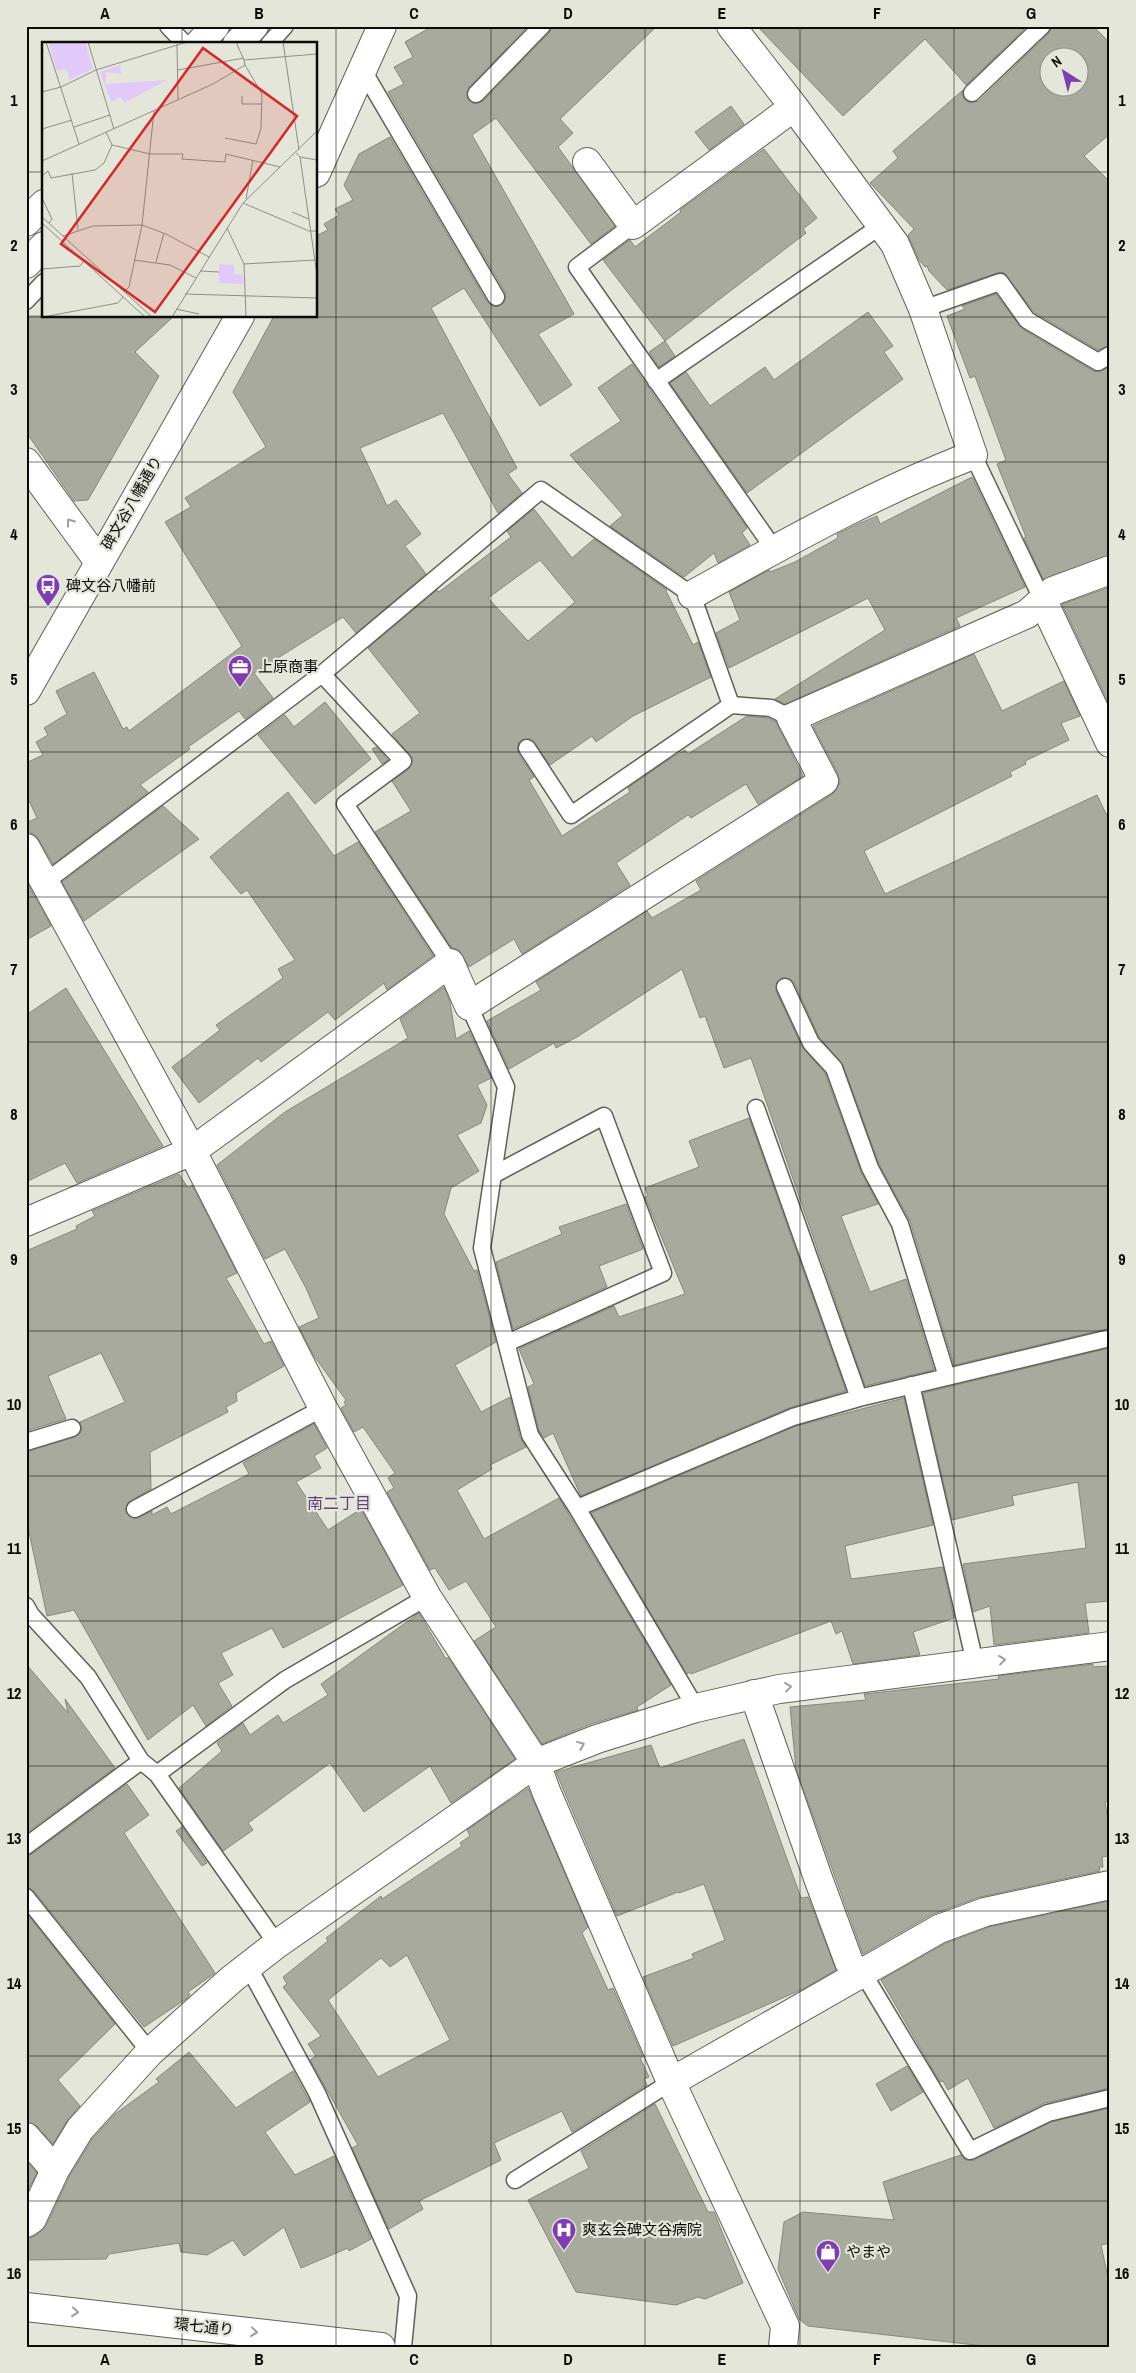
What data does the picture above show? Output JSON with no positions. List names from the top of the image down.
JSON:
{
  "streets": {
    "street": ["碑文谷八幡通り", "環七通り"]
  },
  "one_way": ["環七通り"],
  "districts": ["南二丁目"],
  "places": {
    "bus stop": ["碑文谷八幡前"],
    "office": ["上原商事"],
    "hospital": ["爽玄会碑文谷病院"],
    "shop": ["やまや"]
  },
  "north": "top left",
  "grid": {
    "columns": [
      "A",
      "B",
      "C",
      "D",
      "E",
      "F",
      "G"
    ],
    "rows": [
      "1",
      "2",
      "3",
      "4",
      "5",
      "6",
      "7",
      "8",
      "9",
      "10",
      "11",
      "12",
      "13",
      "14",
      "15",
      "16"
    ]
  }
}
